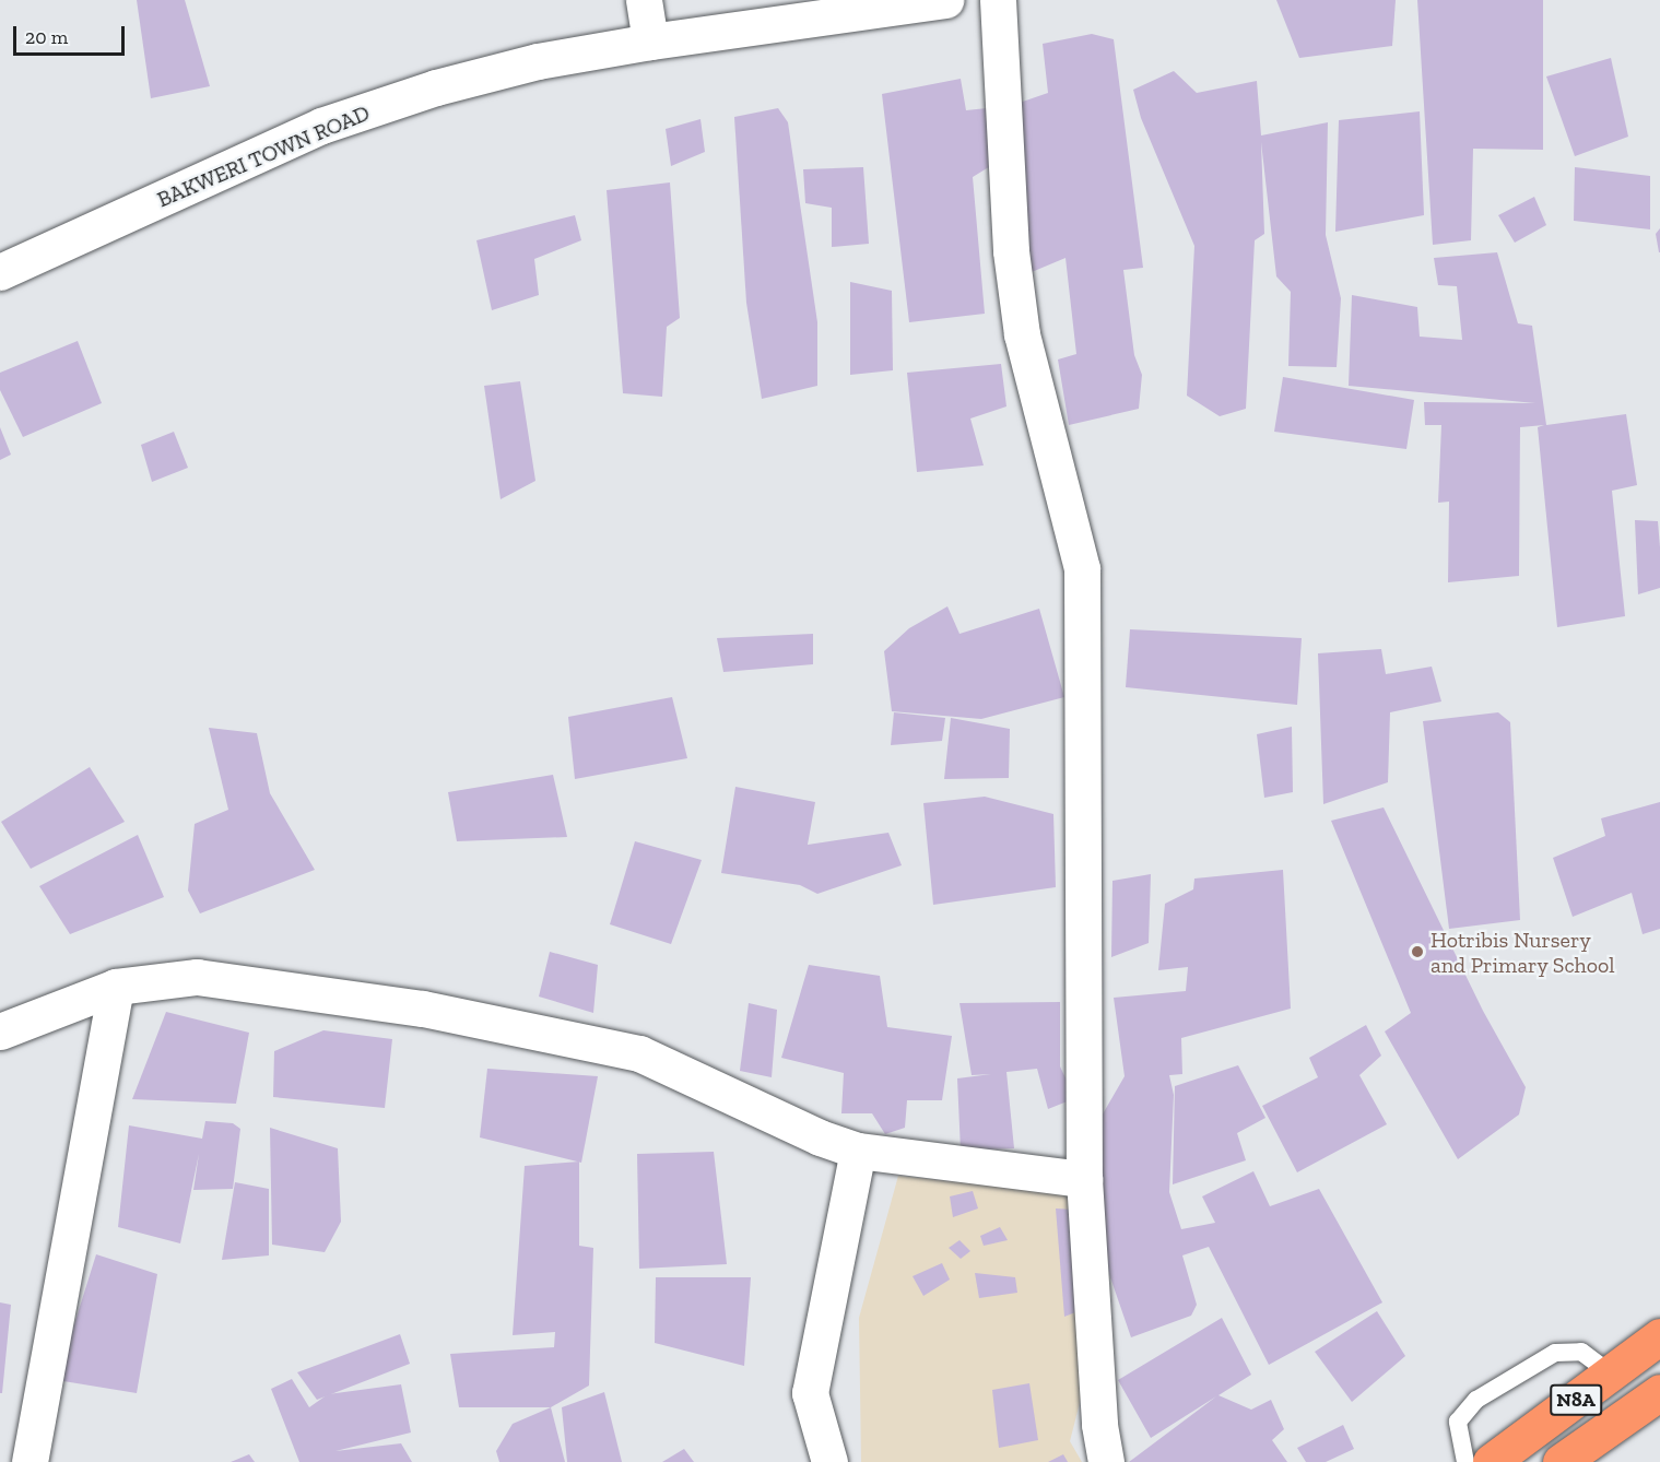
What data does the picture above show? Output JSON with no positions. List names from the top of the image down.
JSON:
{
  "streets": {
    "highway": ["N8A"],
    "street": ["BAKWERI TOWN ROAD"]
  },
  "places": ["Hotribis Nursery and Primary School"],
  "scale_bar": "20 m"
}
